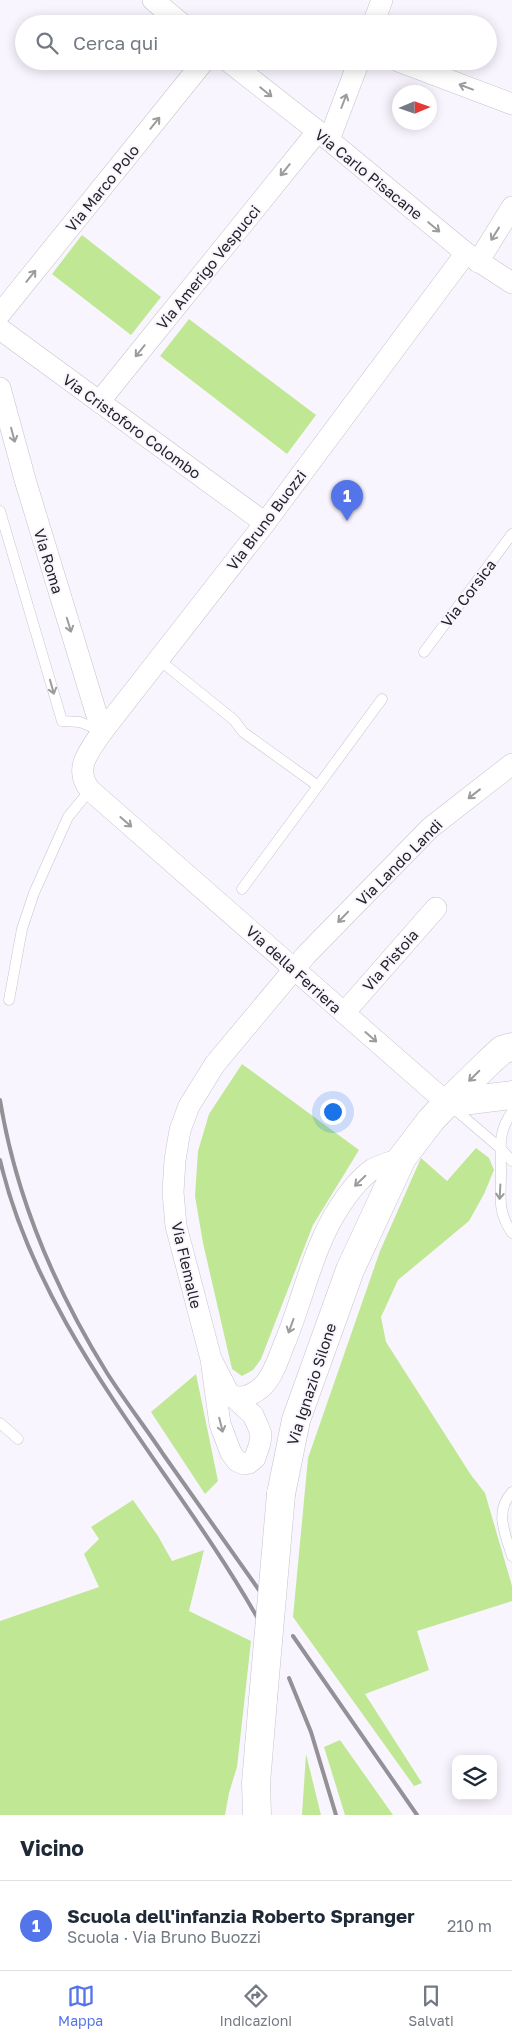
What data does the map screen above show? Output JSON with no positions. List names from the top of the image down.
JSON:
{
  "streets": {
    "main road": ["Via Ignazio Silone"],
    "street": [
      "Via Carlo Pisacane",
      "Via Marco Polo",
      "Via Amerigo Vespucci",
      "Via Cristoforo Colombo",
      "Via Bruno Buozzi",
      "Via Roma",
      "Via Lando Landi",
      "Via Pistoia",
      "Via della Ferriera",
      "Via Flemalle"
    ],
    "lane": ["Via Corsica"]
  },
  "crossings": [
    ["Via Carlo Pisacane", "Via Amerigo Vespucci"],
    ["Via Carlo Pisacane", "Via Bruno Buozzi"],
    ["Via Amerigo Vespucci", "Via Cristoforo Colombo"],
    ["Via Cristoforo Colombo", "Via Bruno Buozzi"],
    ["Via Bruno Buozzi", "Via Roma"],
    ["Via Bruno Buozzi", "Via della Ferriera"],
    ["Via Lando Landi", "Via della Ferriera"],
    ["Via Lando Landi", "Via Flemalle"],
    ["Via Pistoia", "Via della Ferriera"],
    ["Via della Ferriera", "Via Flemalle"],
    ["Via della Ferriera", "Via Ignazio Silone"]
  ],
  "one_way": [
    "Via Marco Polo",
    "Via Roma",
    "Via Lando Landi",
    "Via della Ferriera"
  ],
  "north": "right",
  "page": {
    "search": "Cerca qui",
    "pins": "1",
    "heading": "Vicino",
    "list": [
      {
        "mark": "1",
        "name": "Scuola dell'infanzia Roberto Spranger",
        "note": "Scuola · Via Bruno Buozzi",
        "value": "210 m"
      }
    ],
    "nav": ["Mappa", "Indicazioni", "Salvati"]
  }
}
